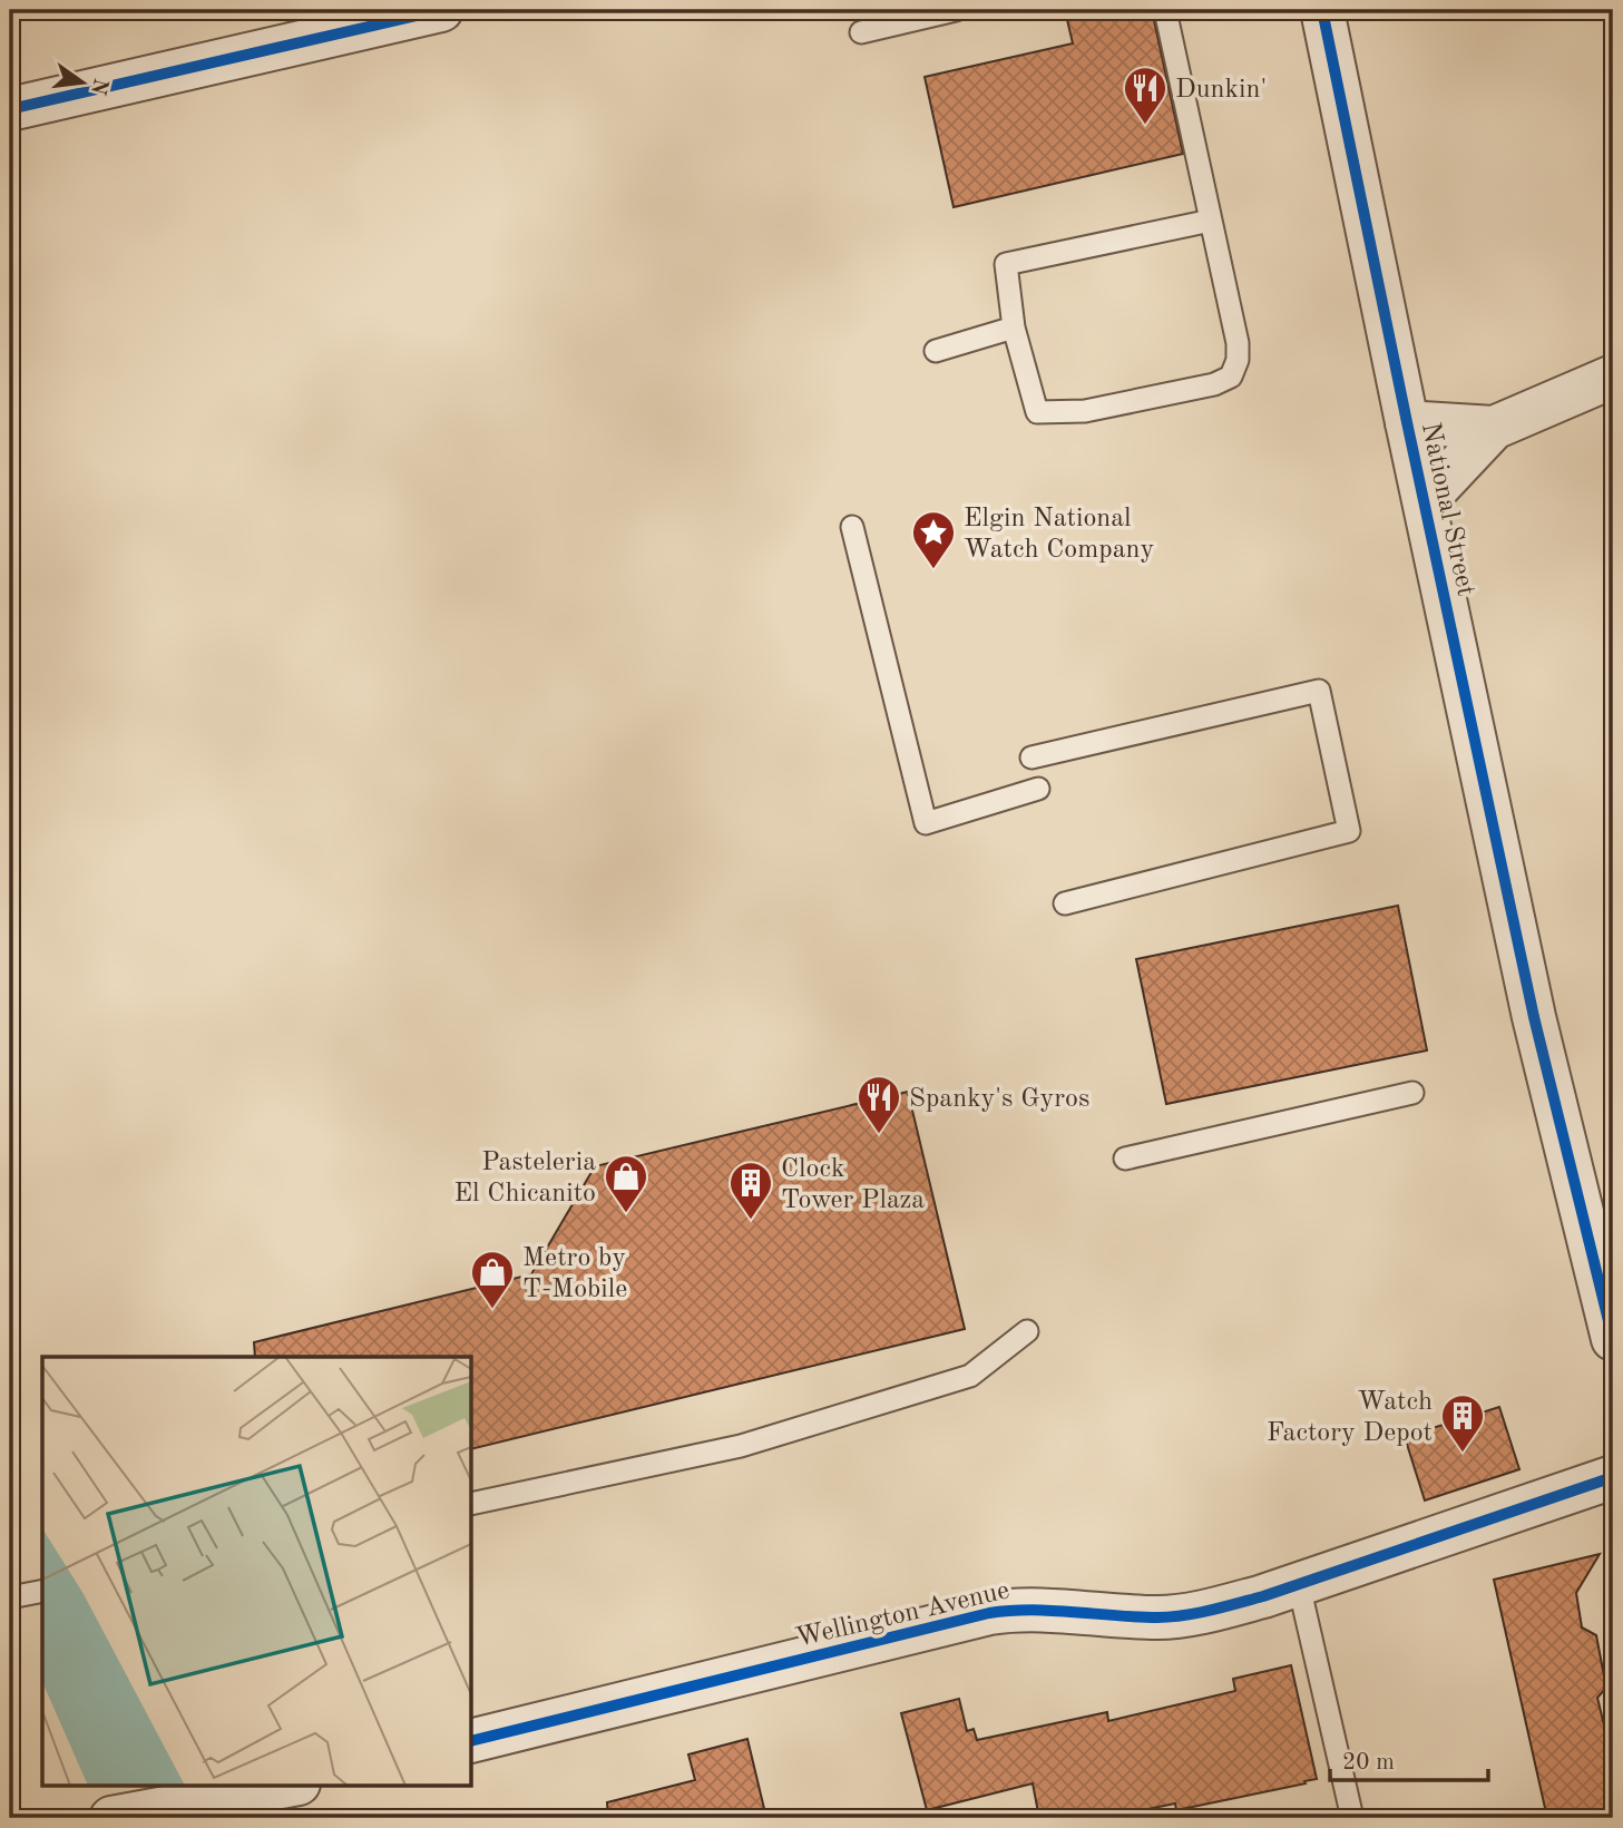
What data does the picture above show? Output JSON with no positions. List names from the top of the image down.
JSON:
{
  "streets": {
    "street": ["National Street", "Wellington Avenue"]
  },
  "places": {
    "restaurant": ["Dunkin'", "Spanky's Gyros"],
    "place": ["Elgin National Watch Company"],
    "shop": ["Pasteleria El Chicanito", "Metro by T-Mobile"],
    "building": ["Clock Tower Plaza", "Watch Factory Depot"]
  },
  "scale_bar": "20 m",
  "north": "right"
}
